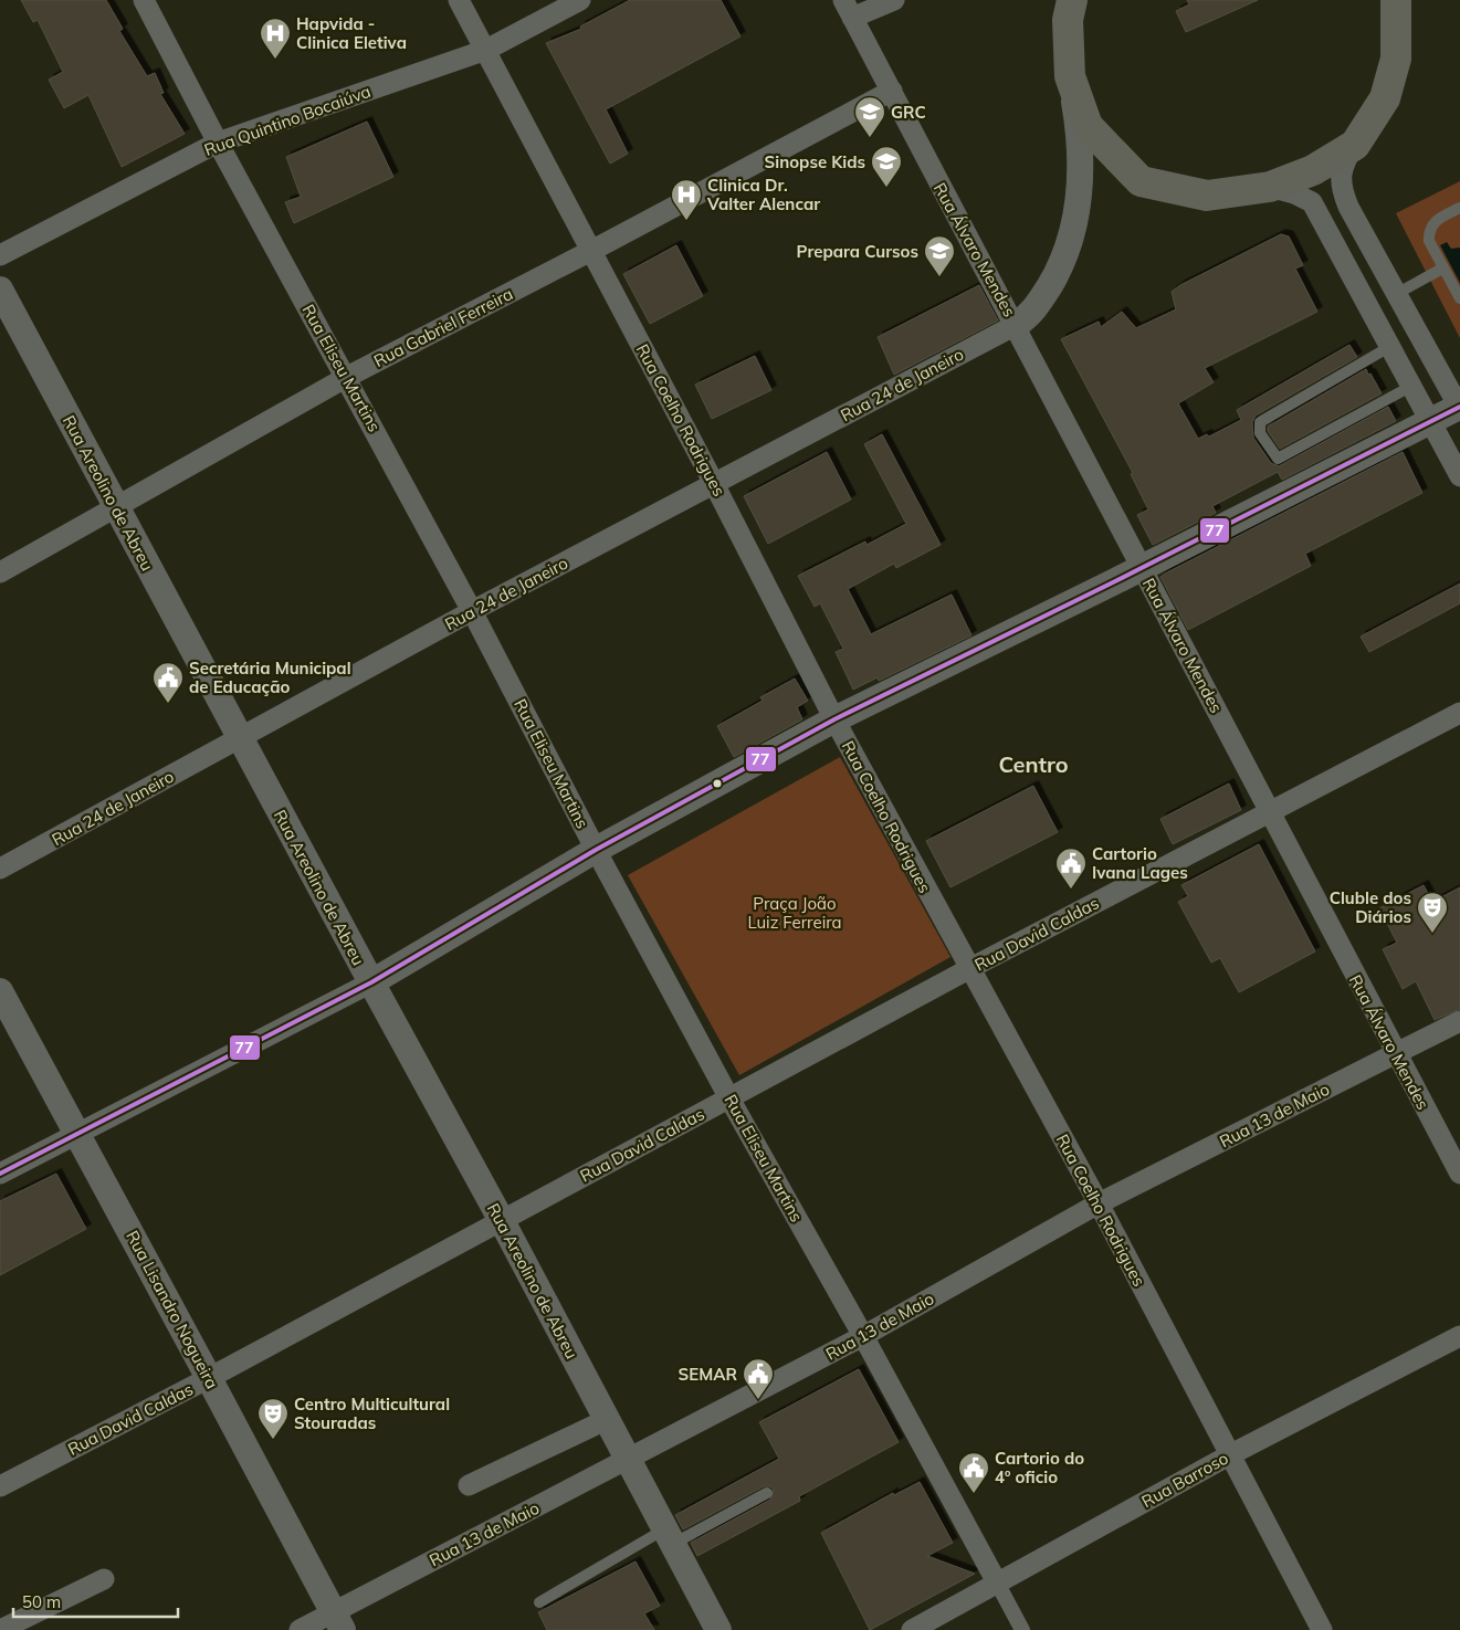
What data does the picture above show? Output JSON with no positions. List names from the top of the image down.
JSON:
{
  "streets": {
    "street": [
      "Rua Quintino Bocaiúva",
      "Rua Álvaro Mendes",
      "Rua Gabriel Ferreira",
      "Rua Eliseu Martins",
      "Rua 24 de Janeiro",
      "Rua Coelho Rodrigues",
      "Rua Areolino de Abreu",
      "Rua David Caldas",
      "Rua 13 de Maio",
      "Rua Lisandro Nogueira",
      "Rua Barroso"
    ]
  },
  "crossings": [
    ["Rua Quintino Bocaiúva", "Rua Eliseu Martins"],
    ["Rua Quintino Bocaiúva", "Rua Coelho Rodrigues"],
    ["Rua Álvaro Mendes", "Rua Gabriel Ferreira"],
    ["Rua Álvaro Mendes", "Rua 24 de Janeiro"],
    ["Rua Álvaro Mendes", "Rua David Caldas"],
    ["Rua Álvaro Mendes", "Rua 13 de Maio"],
    ["Rua Gabriel Ferreira", "Rua Eliseu Martins"],
    ["Rua Gabriel Ferreira", "Rua Coelho Rodrigues"],
    ["Rua Gabriel Ferreira", "Rua Areolino de Abreu"],
    ["Rua Eliseu Martins", "Rua 24 de Janeiro"],
    ["Rua Eliseu Martins", "Rua David Caldas"],
    ["Rua Eliseu Martins", "Rua 13 de Maio"],
    ["Rua Eliseu Martins", "Rua Barroso"],
    ["Rua 24 de Janeiro", "Rua Coelho Rodrigues"],
    ["Rua 24 de Janeiro", "Rua Areolino de Abreu"],
    ["Rua Coelho Rodrigues", "Rua David Caldas"],
    ["Rua Coelho Rodrigues", "Rua 13 de Maio"],
    ["Rua Coelho Rodrigues", "Rua Barroso"],
    ["Rua Areolino de Abreu", "Rua David Caldas"],
    ["Rua Areolino de Abreu", "Rua 13 de Maio"],
    ["Rua David Caldas", "Rua Lisandro Nogueira"],
    ["Rua 13 de Maio", "Rua Lisandro Nogueira"]
  ],
  "districts": ["Centro"],
  "parks": ["Praça João Luiz Ferreira"],
  "places": {
    "hospital": ["Hapvida - Clinica Eletiva", "Clinica Dr. Valter Alencar"],
    "school or university": ["GRC", "Sinopse Kids", "Prepara Cursos"],
    "public building": [
      "Secretária Municipal de Educação",
      "Cartorio Ivana Lages",
      "SEMAR",
      "Cartorio do 4º oficio"
    ],
    "theatre": ["Cluble dos Diários", "Centro Multicultural Stouradas"]
  },
  "lines": ["transit line 77"],
  "scale_bar": "50 m"
}
